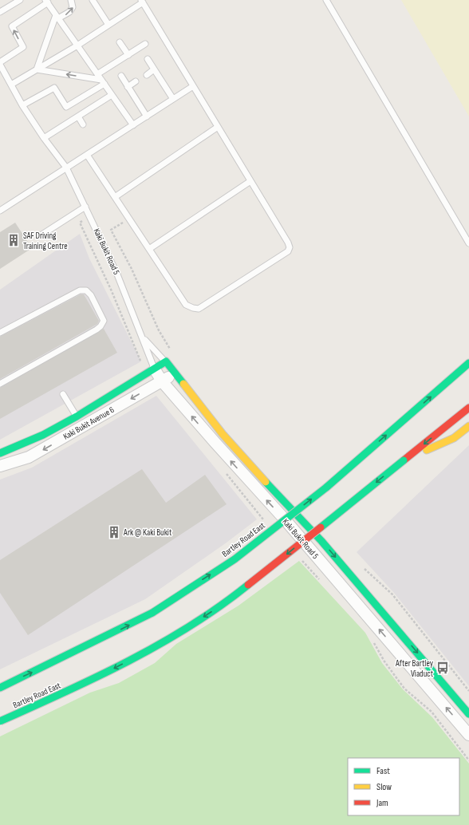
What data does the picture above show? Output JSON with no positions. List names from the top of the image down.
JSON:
{
  "streets": {
    "main road": ["Kaki Bukit Road 5", "Kaki Bukit Avenue 6", "Bartley Road East"]
  },
  "crossings": [
    ["Kaki Bukit Road 5", "Kaki Bukit Avenue 6"]
  ],
  "places": {
    "building": ["SAF Driving Training Centre", "Ark @ Kaki Bukit"],
    "bus stop": ["After Bartley Viaduct"]
  },
  "legend": ["Fast", "Slow", "Jam"]
}
